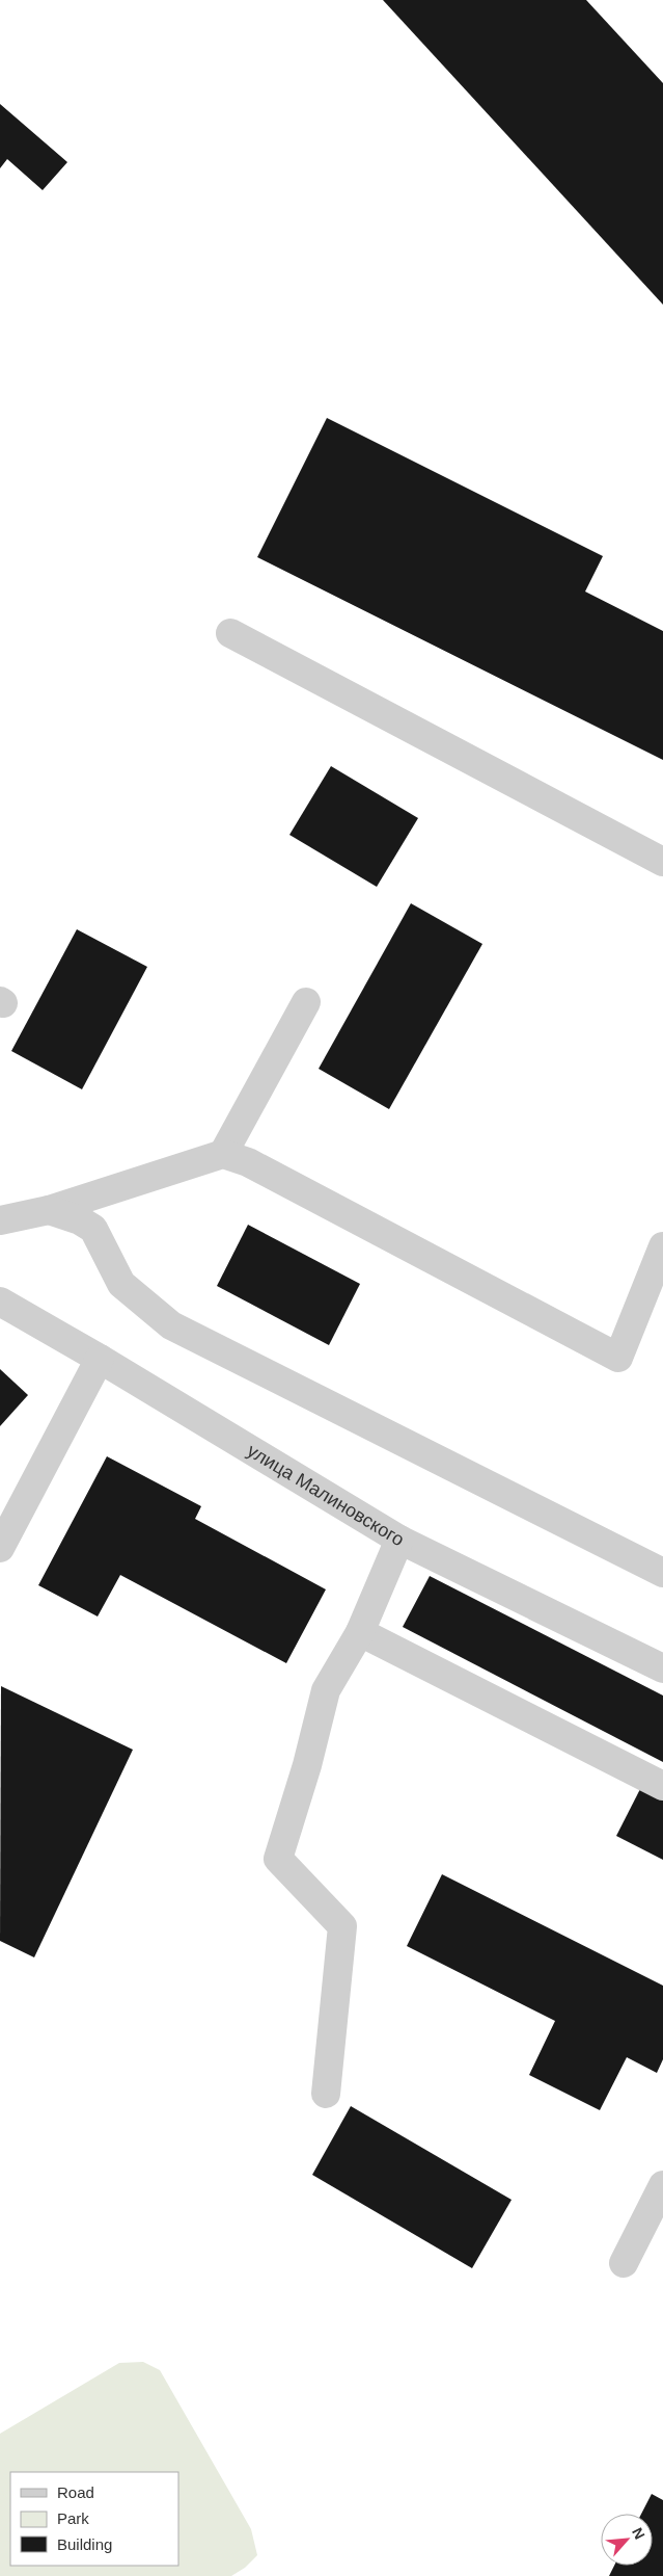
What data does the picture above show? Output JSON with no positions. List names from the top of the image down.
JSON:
{
  "streets": {
    "street": ["улица Малиновского"]
  },
  "legend": ["Road", "Park", "Building"],
  "north": "top right"
}
